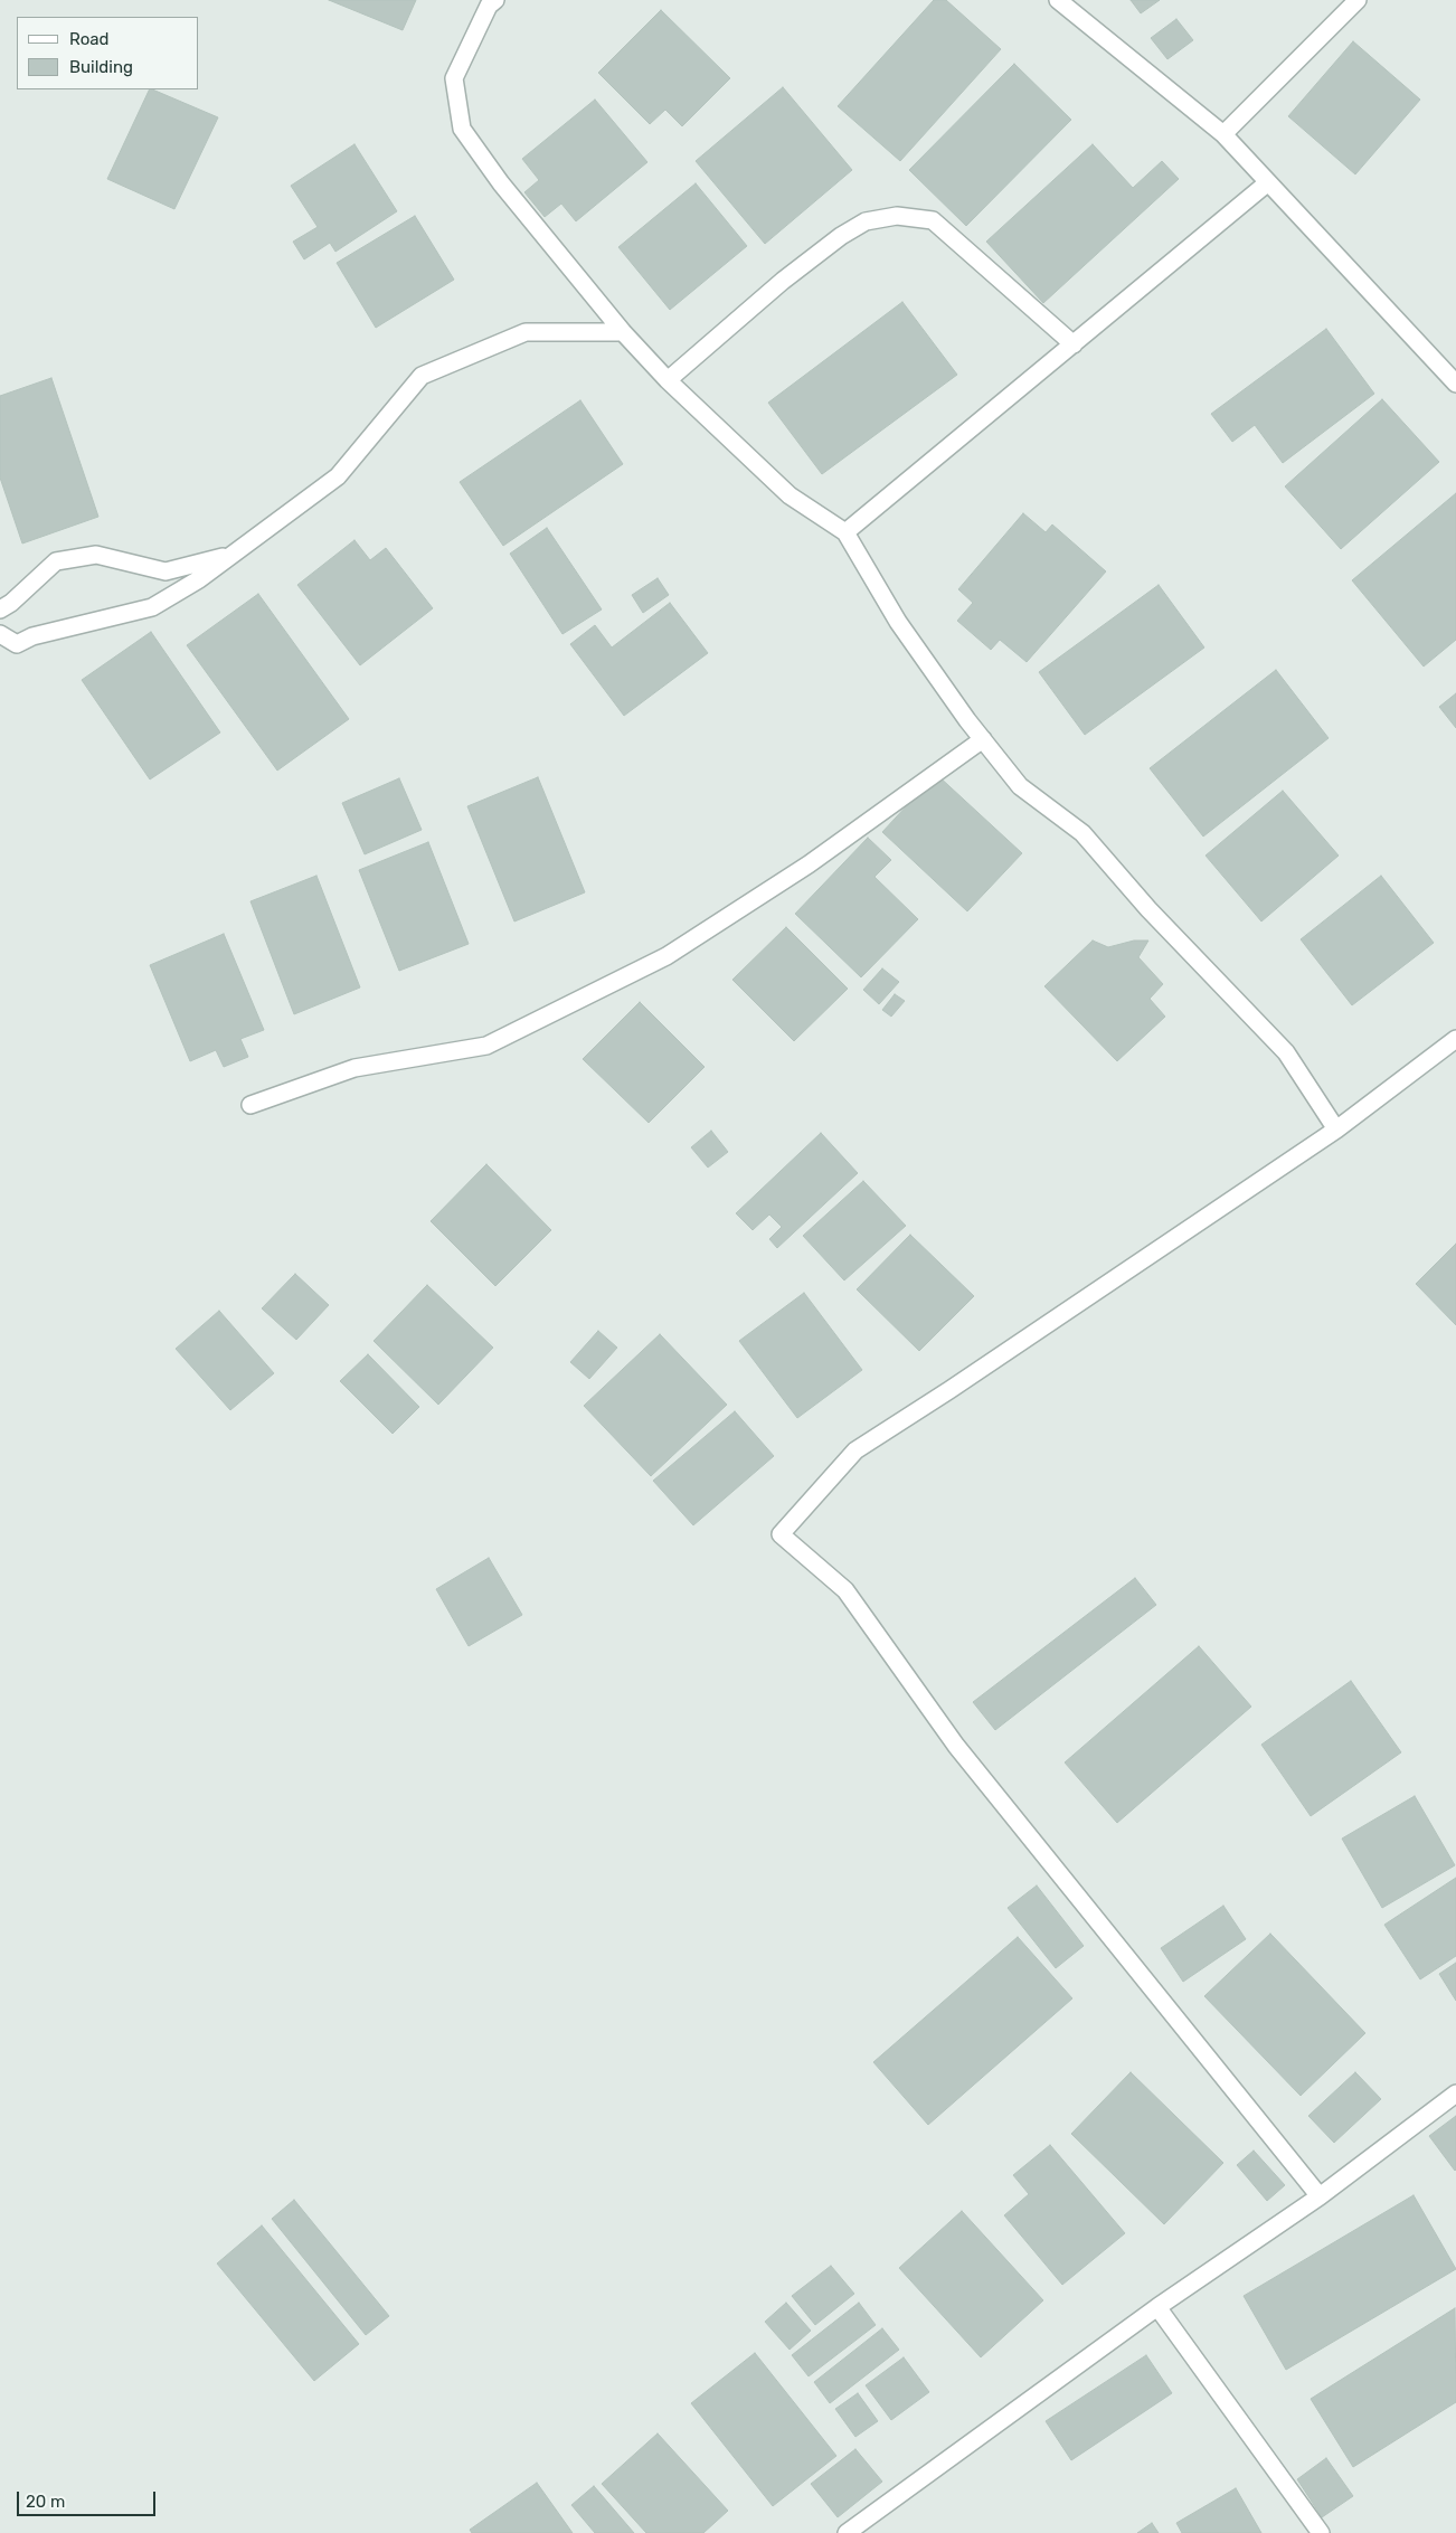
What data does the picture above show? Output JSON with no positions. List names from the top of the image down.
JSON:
{
  "legend": ["Road", "Building"],
  "scale_bar": "20 m"
}
